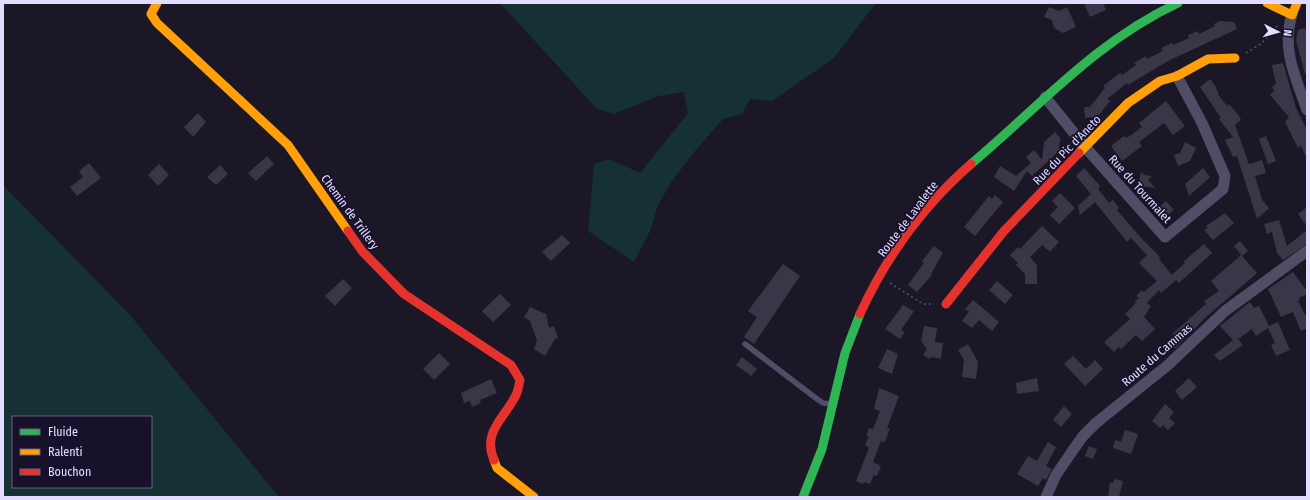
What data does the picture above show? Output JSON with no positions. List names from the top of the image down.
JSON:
{
  "streets": {
    "street": [
      "Rue du Pic d'Aneto",
      "Rue du Tourmalet",
      "Chemin de Trillery",
      "Route de Lavalette",
      "Route du Cammas"
    ]
  },
  "crossings": [
    ["Rue du Pic d'Aneto", "Rue du Tourmalet"],
    ["Rue du Tourmalet", "Route de Lavalette"]
  ],
  "legend": ["Fluide", "Ralenti", "Bouchon"],
  "north": "right"
}
